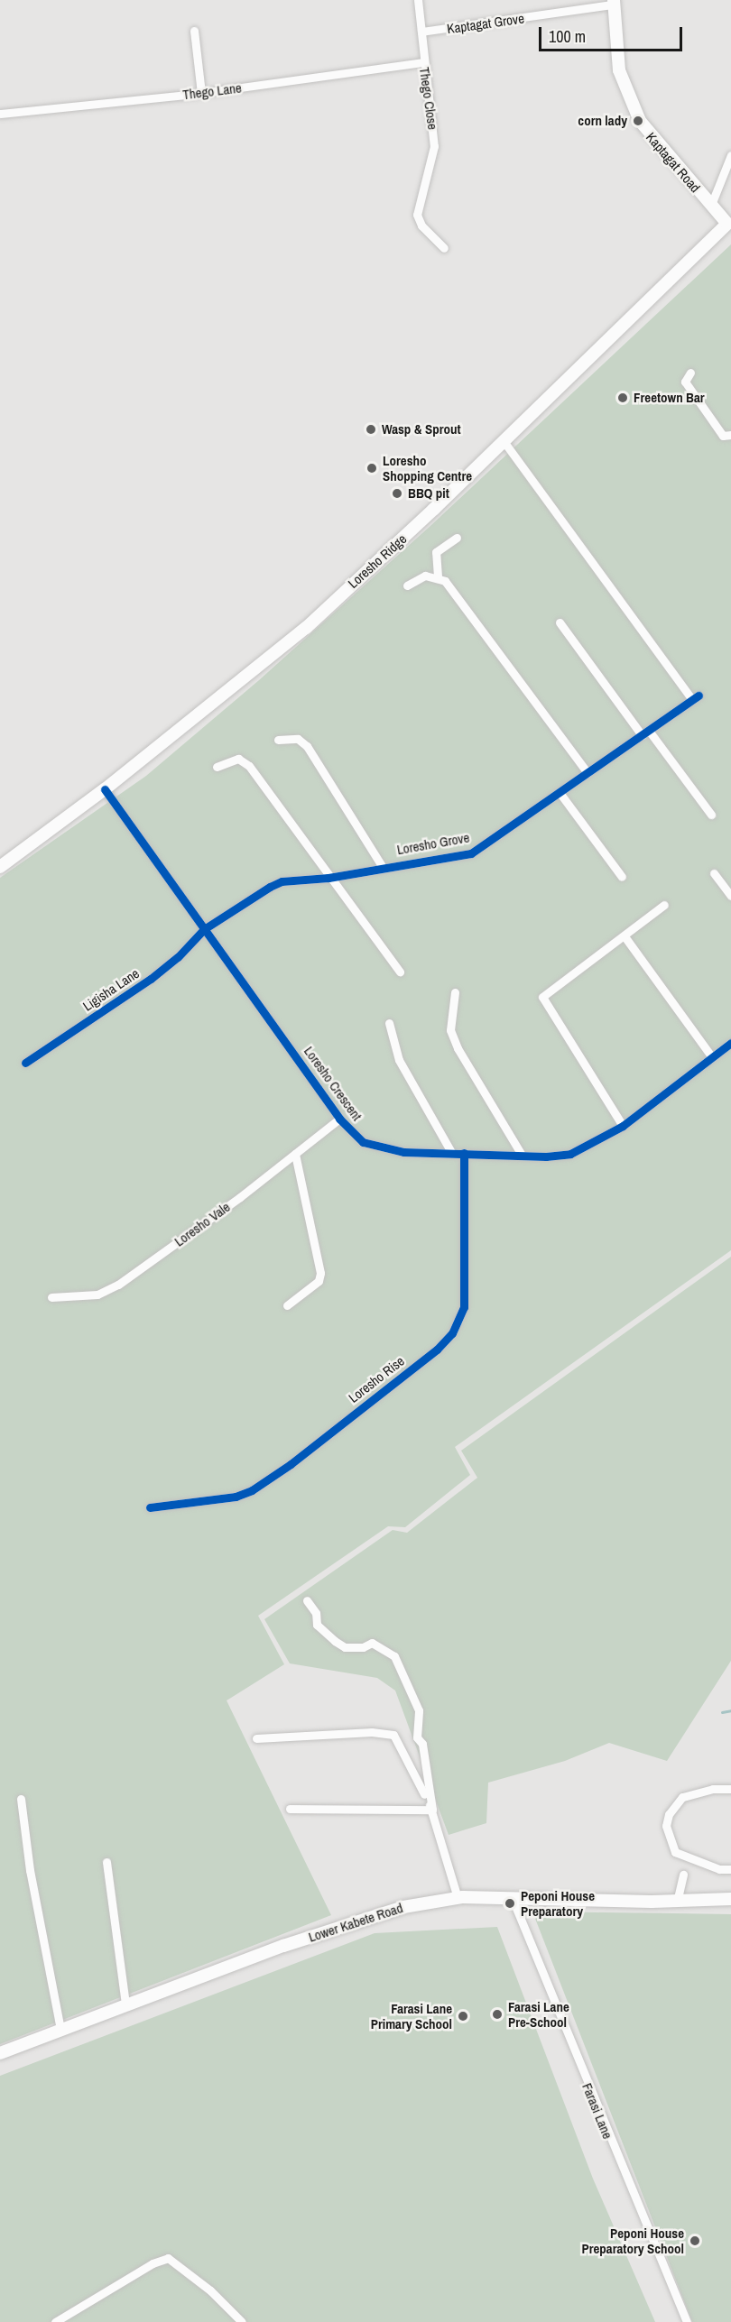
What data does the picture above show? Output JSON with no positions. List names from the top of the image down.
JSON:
{
  "streets": {
    "main road": ["Kaptagat Road", "Loresho Ridge", "Lower Kabete Road"],
    "street": [
      "Kaptagat Grove",
      "Thego Lane",
      "Thego Close",
      "Loresho Grove",
      "Ligisha Lane",
      "Loresho Crescent",
      "Loresho Vale",
      "Loresho Rise",
      "Farasi Lane"
    ]
  },
  "crossings": [
    ["Kaptagat Grove", "Thego Close"],
    ["Kaptagat Grove", "Kaptagat Road"],
    ["Thego Lane", "Thego Close"],
    ["Kaptagat Road", "Loresho Ridge"],
    ["Loresho Ridge", "Loresho Grove"],
    ["Loresho Ridge", "Loresho Crescent"],
    ["Loresho Grove", "Ligisha Lane"],
    ["Loresho Grove", "Loresho Crescent"],
    ["Ligisha Lane", "Loresho Crescent"],
    ["Loresho Crescent", "Loresho Vale"],
    ["Loresho Crescent", "Loresho Rise"],
    ["Lower Kabete Road", "Farasi Lane"]
  ],
  "places": [
    "corn lady",
    "Freetown Bar",
    "Wasp & Sprout",
    "Loresho Shopping Centre",
    "BBQ pit",
    "Peponi House Preparatory",
    "Farasi Lane Pre-School",
    "Farasi Lane Primary School",
    "Peponi House Preparatory School"
  ],
  "scale_bar": "100 m"
}
